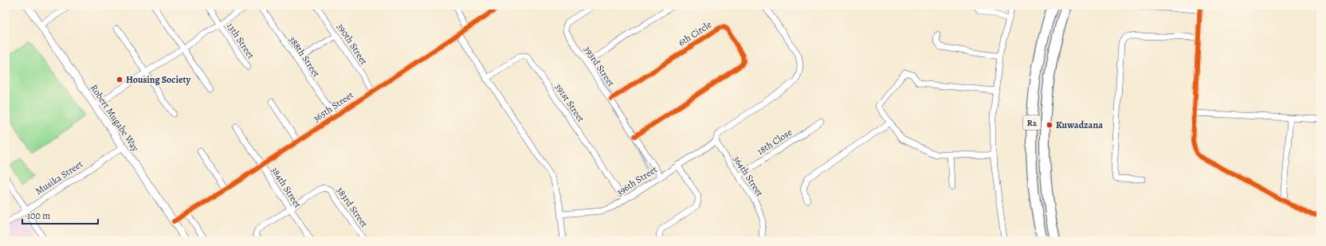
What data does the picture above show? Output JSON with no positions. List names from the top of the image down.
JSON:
{
  "streets": {
    "highway": ["R2"],
    "street": [
      "6th Circle",
      "13th Street",
      "390th Street",
      "388th Street",
      "393rd Street",
      "391st Street",
      "365th Street",
      "Robert Mugabe Way",
      "18th Close",
      "364th Street",
      "Musika Street",
      "396th Street",
      "384th Street",
      "383rd Street"
    ]
  },
  "crossings": [
    ["6th Circle", "393rd Street"],
    ["390th Street", "365th Street"],
    ["388th Street", "365th Street"],
    ["393rd Street", "396th Street"],
    ["391st Street", "396th Street"],
    ["365th Street", "Robert Mugabe Way"],
    ["365th Street", "384th Street"],
    ["Robert Mugabe Way", "Musika Street"],
    ["18th Close", "364th Street"],
    ["364th Street", "396th Street"],
    ["384th Street", "383rd Street"]
  ],
  "places": ["Housing Society", "Kuwadzana"],
  "scale_bar": "100 m"
}
